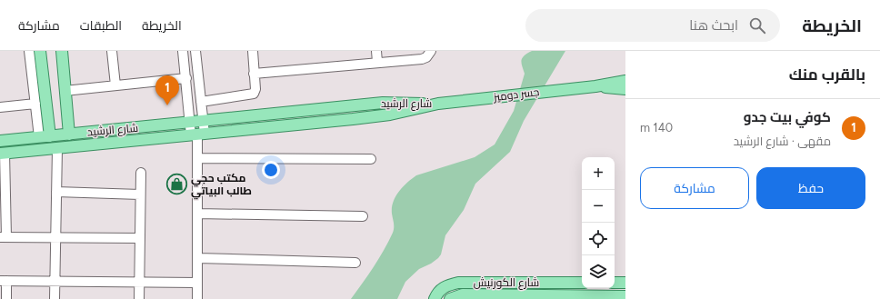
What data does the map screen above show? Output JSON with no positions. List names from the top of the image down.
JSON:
{
  "streets": {
    "main road": ["جسر دوميز", "شارع الرشيد", "شارع الكورنيش"]
  },
  "crossings": [
    ["جسر دوميز", "شارع الرشيد"]
  ],
  "places": {
    "shop": ["مكتب حجي طالب البياتي"]
  },
  "page": {
    "header": "الخريطة",
    "search": "ابحث هنا",
    "nav": ["الخريطة", "الطبقات", "مشاركة"],
    "heading": "بالقرب منك",
    "pins": "1",
    "list": [
      {
        "mark": "1",
        "name": "كوفي بيت جدو",
        "note": "مقهى · شارع الرشيد",
        "value": "140 m"
      }
    ],
    "buttons": ["حفظ", "مشاركة"],
    "map_buttons": ["+", "−"]
  }
}
